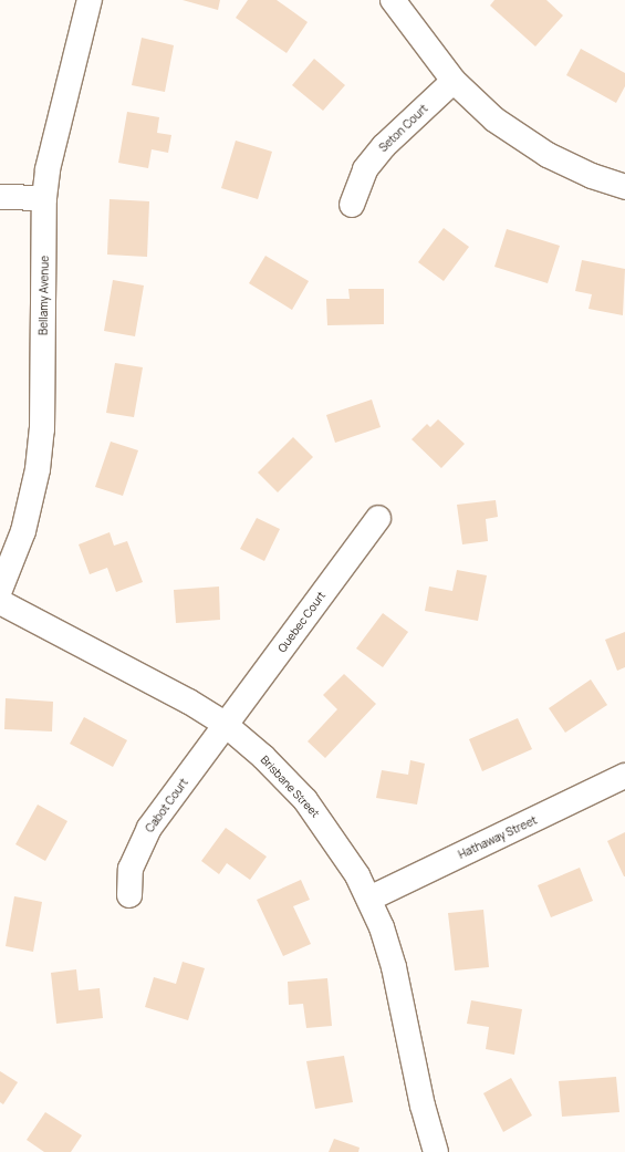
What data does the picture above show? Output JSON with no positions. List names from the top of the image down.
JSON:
{
  "streets": {
    "street": [
      "Seton Court",
      "Bellamy Avenue",
      "Quebec Court",
      "Brisbane Street",
      "Cabot Court",
      "Hathaway Street"
    ]
  },
  "crossings": [
    ["Quebec Court", "Brisbane Street"],
    ["Quebec Court", "Cabot Court"],
    ["Brisbane Street", "Cabot Court"],
    ["Brisbane Street", "Hathaway Street"]
  ]
}
